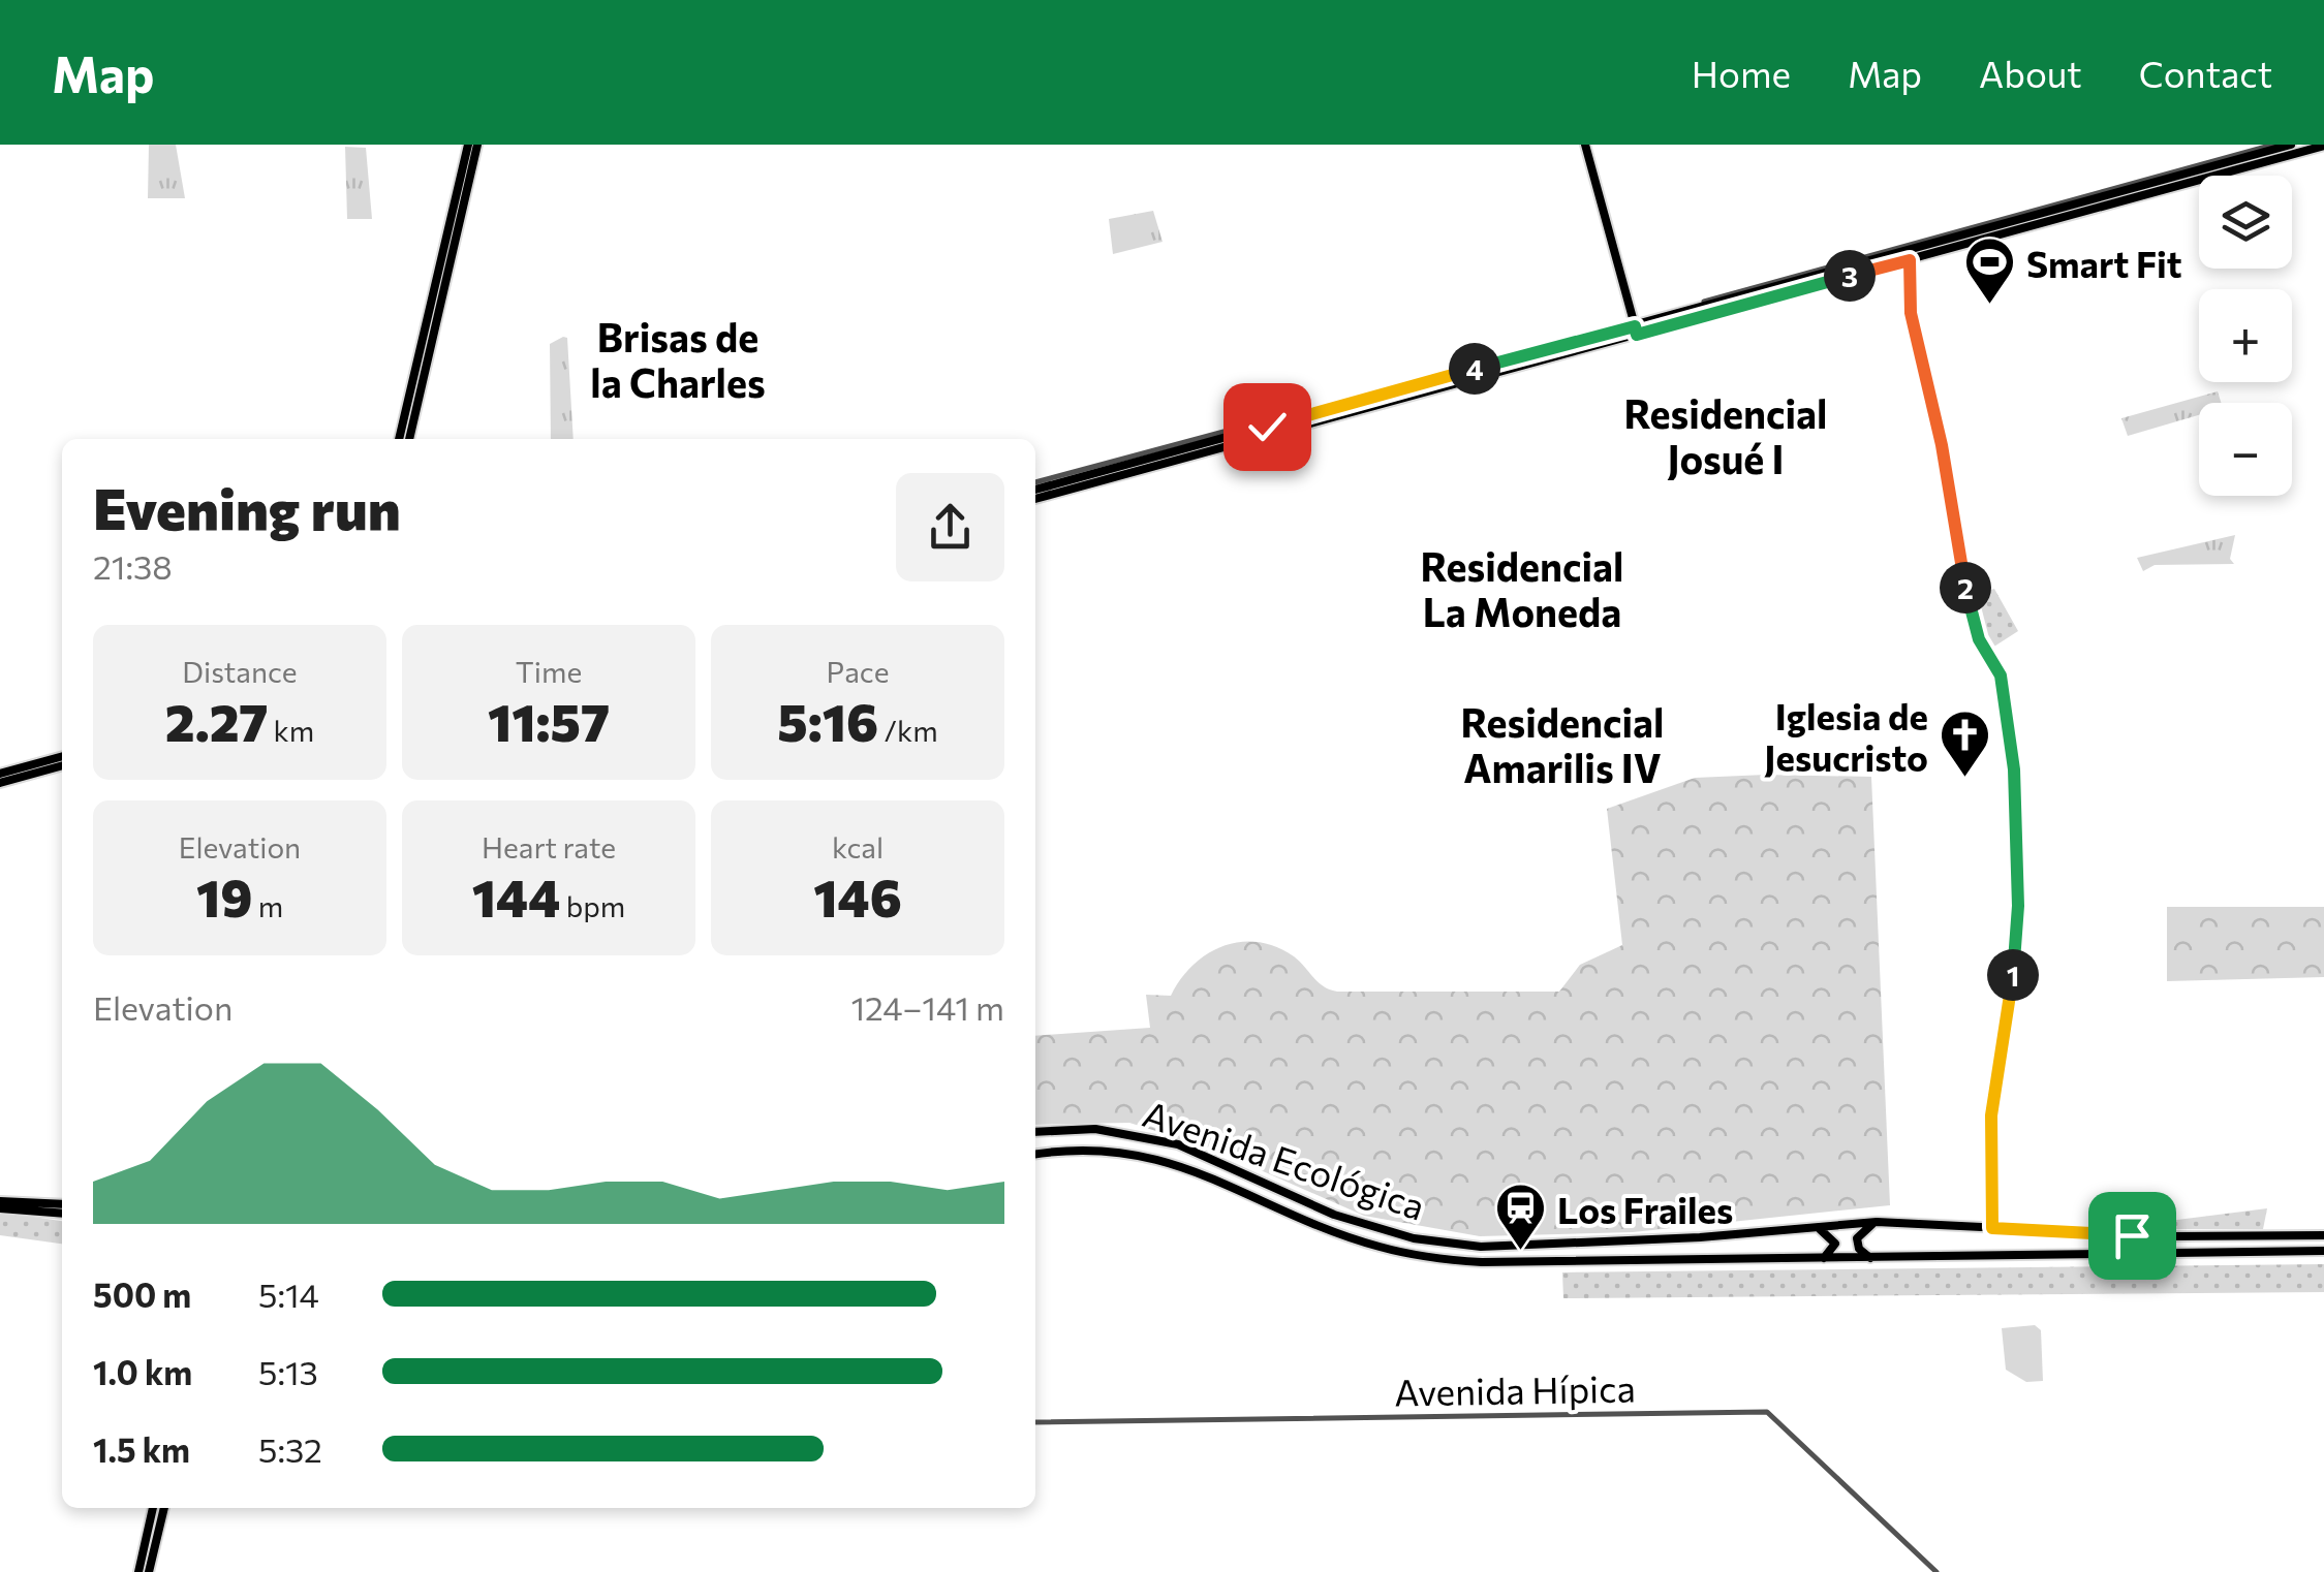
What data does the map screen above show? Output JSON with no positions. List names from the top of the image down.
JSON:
{
  "streets": {
    "main road": ["Avenida Ecológica"],
    "street": ["Avenida Hípica"]
  },
  "districts": [
    "Brisas de la Charles",
    "Residencial Josué I",
    "Residencial La Moneda",
    "Residencial Amarilis IV"
  ],
  "places": {
    "sports": ["Smart Fit"],
    "church": ["Iglesia de Jesucristo"],
    "station": ["Los Frailes"]
  },
  "page": {
    "header": "Map",
    "nav": [
      "Home",
      "Map",
      "About",
      "Contact"
    ],
    "map_buttons": ["+", "−"],
    "pins": [
      "3",
      "4",
      "2",
      "1"
    ],
    "heading": ["Evening run", "21:38"],
    "stats": [
      ["Distance", "2.27 km"],
      ["Time", "11:57"],
      ["Pace", "5:16 /km"],
      ["Elevation", "19 m"],
      ["Heart rate", "144 bpm"],
      ["kcal", "146"]
    ],
    "chart": ["Elevation", "124–141 m"],
    "list": [
      {
        "name": "500 m",
        "note": "5:14"
      },
      {
        "name": "1.0 km",
        "note": "5:13"
      },
      {
        "name": "1.5 km",
        "note": "5:32"
      }
    ]
  }
}
